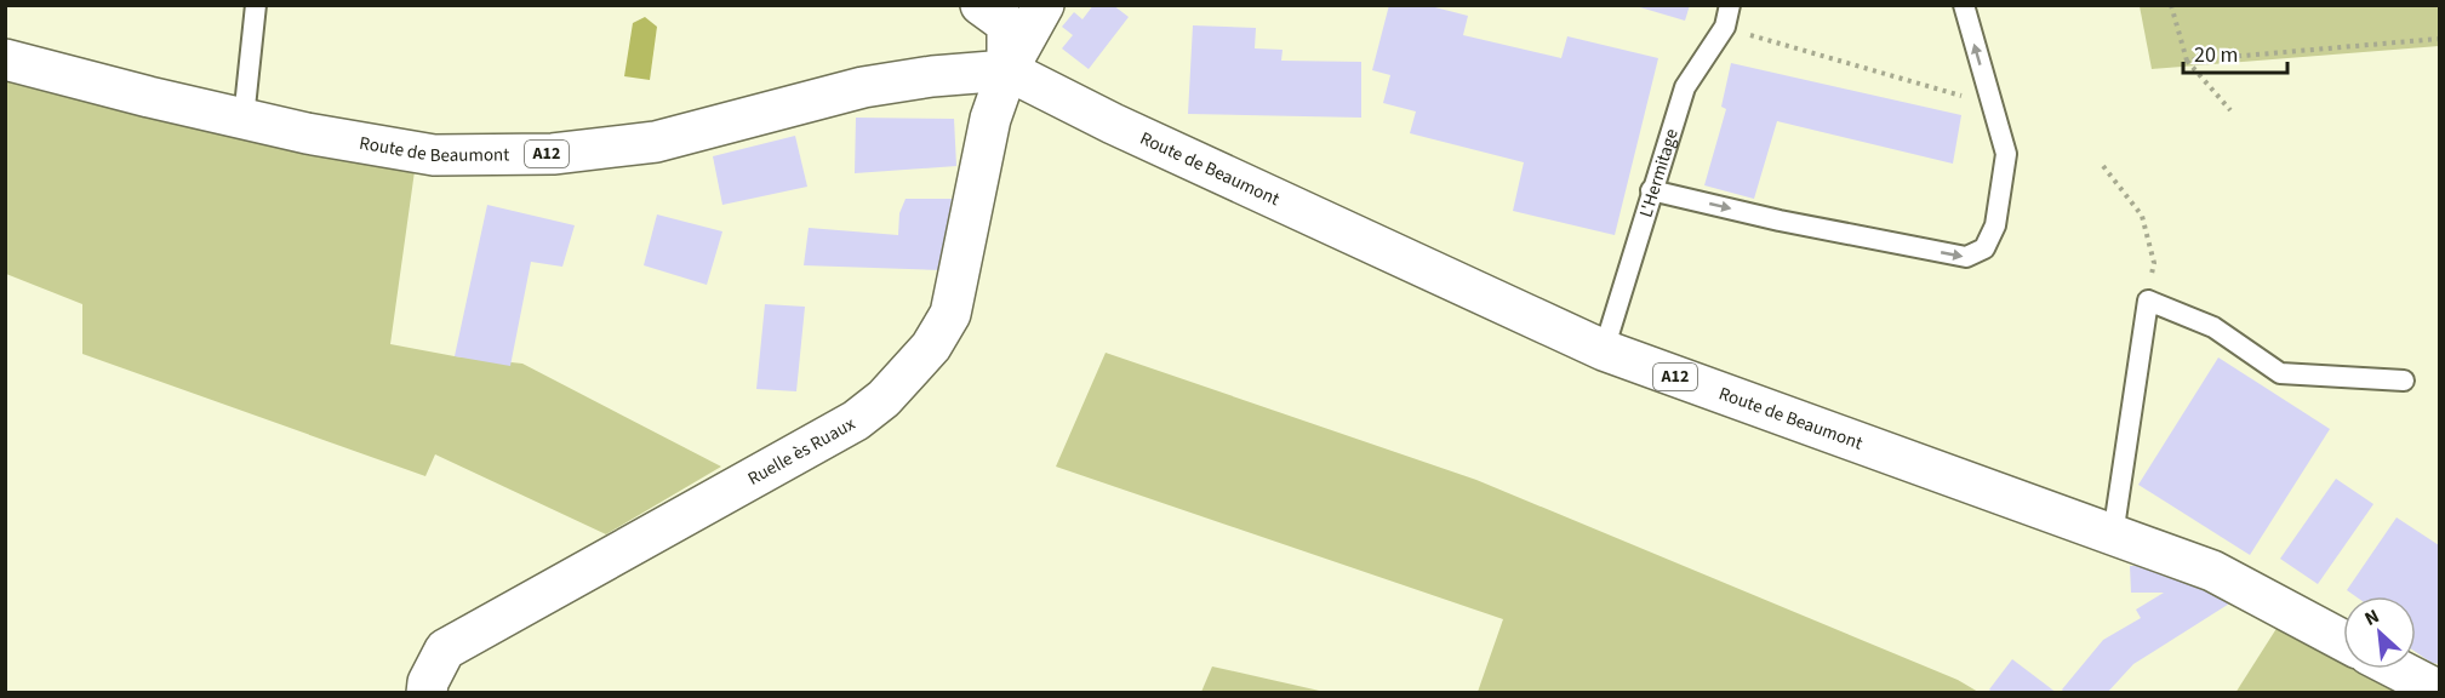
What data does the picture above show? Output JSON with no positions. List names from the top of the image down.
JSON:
{
  "streets": {
    "main road": ["Route de Beaumont", "A12", "Ruelle ès Ruaux"],
    "lane": ["L'Hermitage"]
  },
  "crossings": [
    ["Route de Beaumont", "L'Hermitage"],
    ["Route de Beaumont", "Ruelle ès Ruaux"]
  ],
  "scale_bar": "20 m",
  "north": "top left"
}
